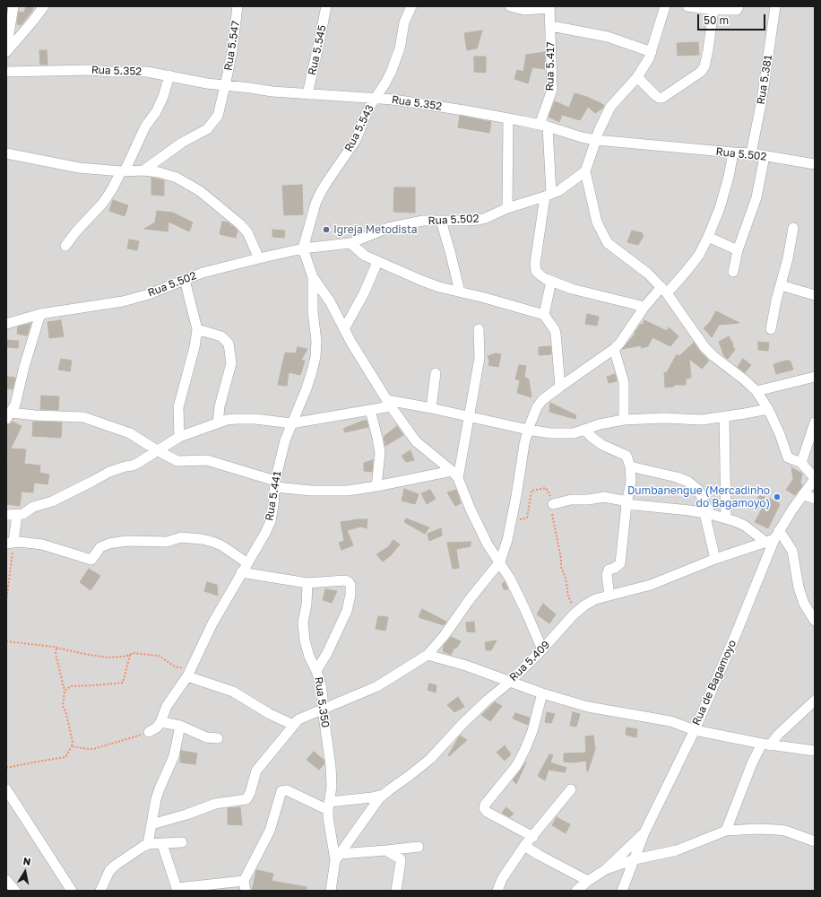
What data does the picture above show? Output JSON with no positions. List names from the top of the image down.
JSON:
{
  "streets": {
    "street": [
      "Rua 5.547",
      "Rua 5.545",
      "Rua 5.417",
      "Rua 5.352",
      "Rua 5.381",
      "Rua 5.543",
      "Rua 5.502",
      "Rua 5.441",
      "Rua 5.409",
      "Rua de Bagamoyo",
      "Rua 5.350"
    ]
  },
  "crossings": [
    ["Rua 5.547", "Rua 5.352"],
    ["Rua 5.545", "Rua 5.352"],
    ["Rua 5.417", "Rua 5.352"],
    ["Rua 5.352", "Rua 5.543"],
    ["Rua 5.352", "Rua 5.502"],
    ["Rua 5.381", "Rua 5.502"],
    ["Rua 5.543", "Rua 5.502"],
    ["Rua 5.409", "Rua de Bagamoyo"],
    ["Rua 5.409", "Rua 5.350"]
  ],
  "places": ["Igreja Metodista", "Dumbanengue (Mercadinho do Bagamoyo)"],
  "scale_bar": "50 m",
  "north": "top"
}
